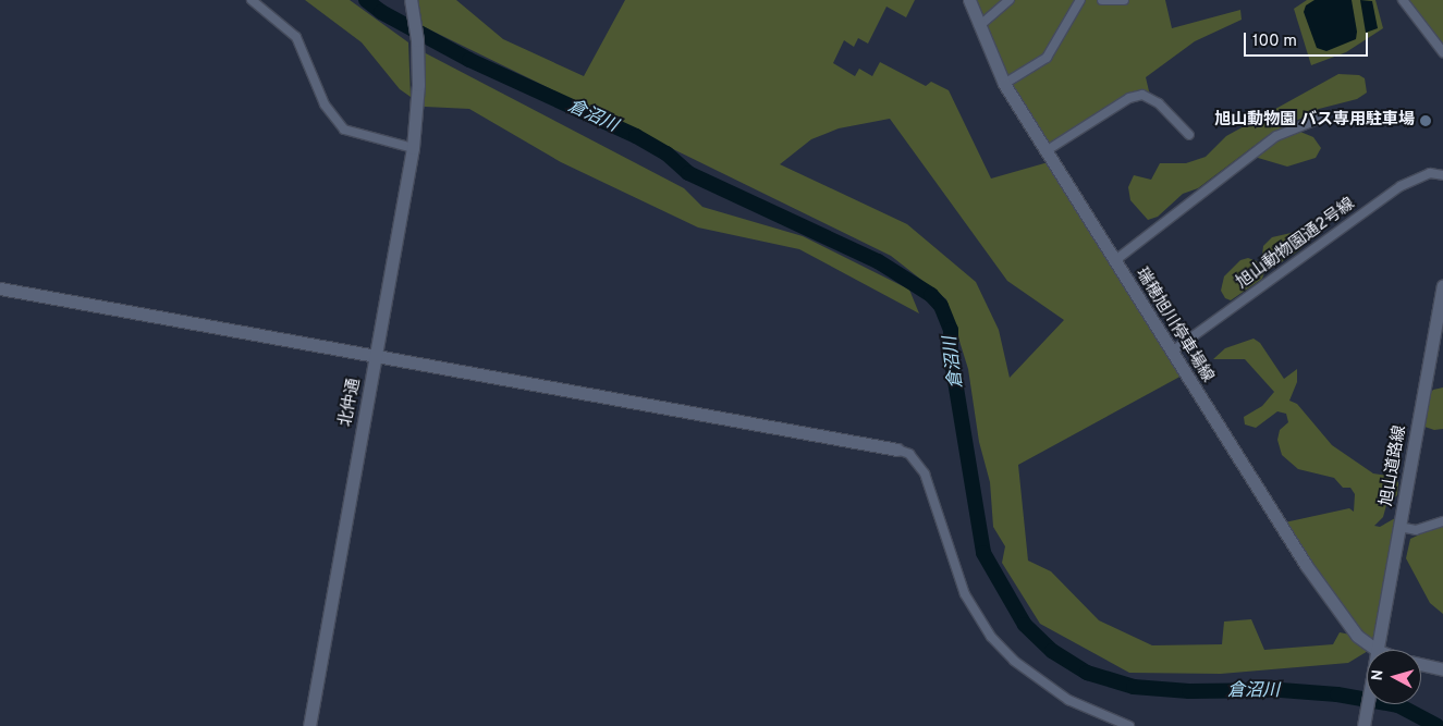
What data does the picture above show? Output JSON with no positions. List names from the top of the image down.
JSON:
{
  "streets": {
    "street": [
      "旭山動物園通2号線",
      "瑞穂旭川停車場線",
      "北仲通",
      "旭山道路線"
    ]
  },
  "crossings": [
    ["旭山動物園通2号線", "瑞穂旭川停車場線"]
  ],
  "water": ["倉沼川"],
  "places": ["旭山動物園 バス専用駐車場"],
  "scale_bar": "100 m",
  "north": "left"
}
